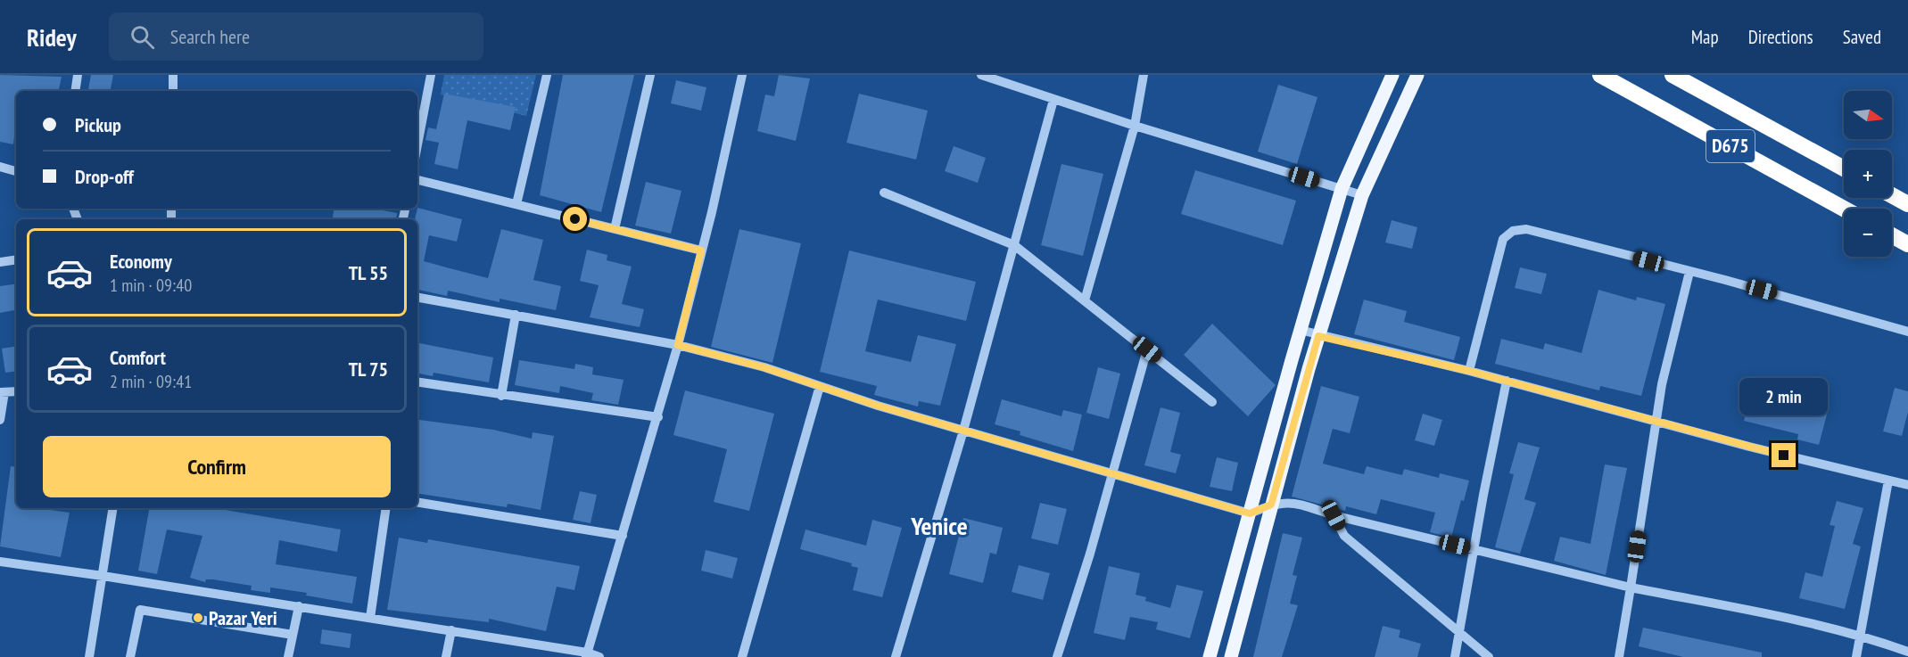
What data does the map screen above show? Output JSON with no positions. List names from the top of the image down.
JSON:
{
  "streets": {
    "highway": ["D675"]
  },
  "districts": ["Yenice"],
  "places": ["Pazar Yeri"],
  "north": "right",
  "page": {
    "header": "Ridey",
    "search": "Search here",
    "nav": ["Map", "Directions", "Saved"],
    "map_buttons": ["+", "−"],
    "banner": ["Pickup", "Drop-off"],
    "list": [
      {
        "name": "Economy",
        "note": "1 min · 09:40",
        "value": "TL 55"
      },
      {
        "name": "Comfort",
        "note": "2 min · 09:41",
        "value": "TL 75"
      }
    ],
    "bubble": "2 min",
    "buttons": "Confirm"
  }
}
